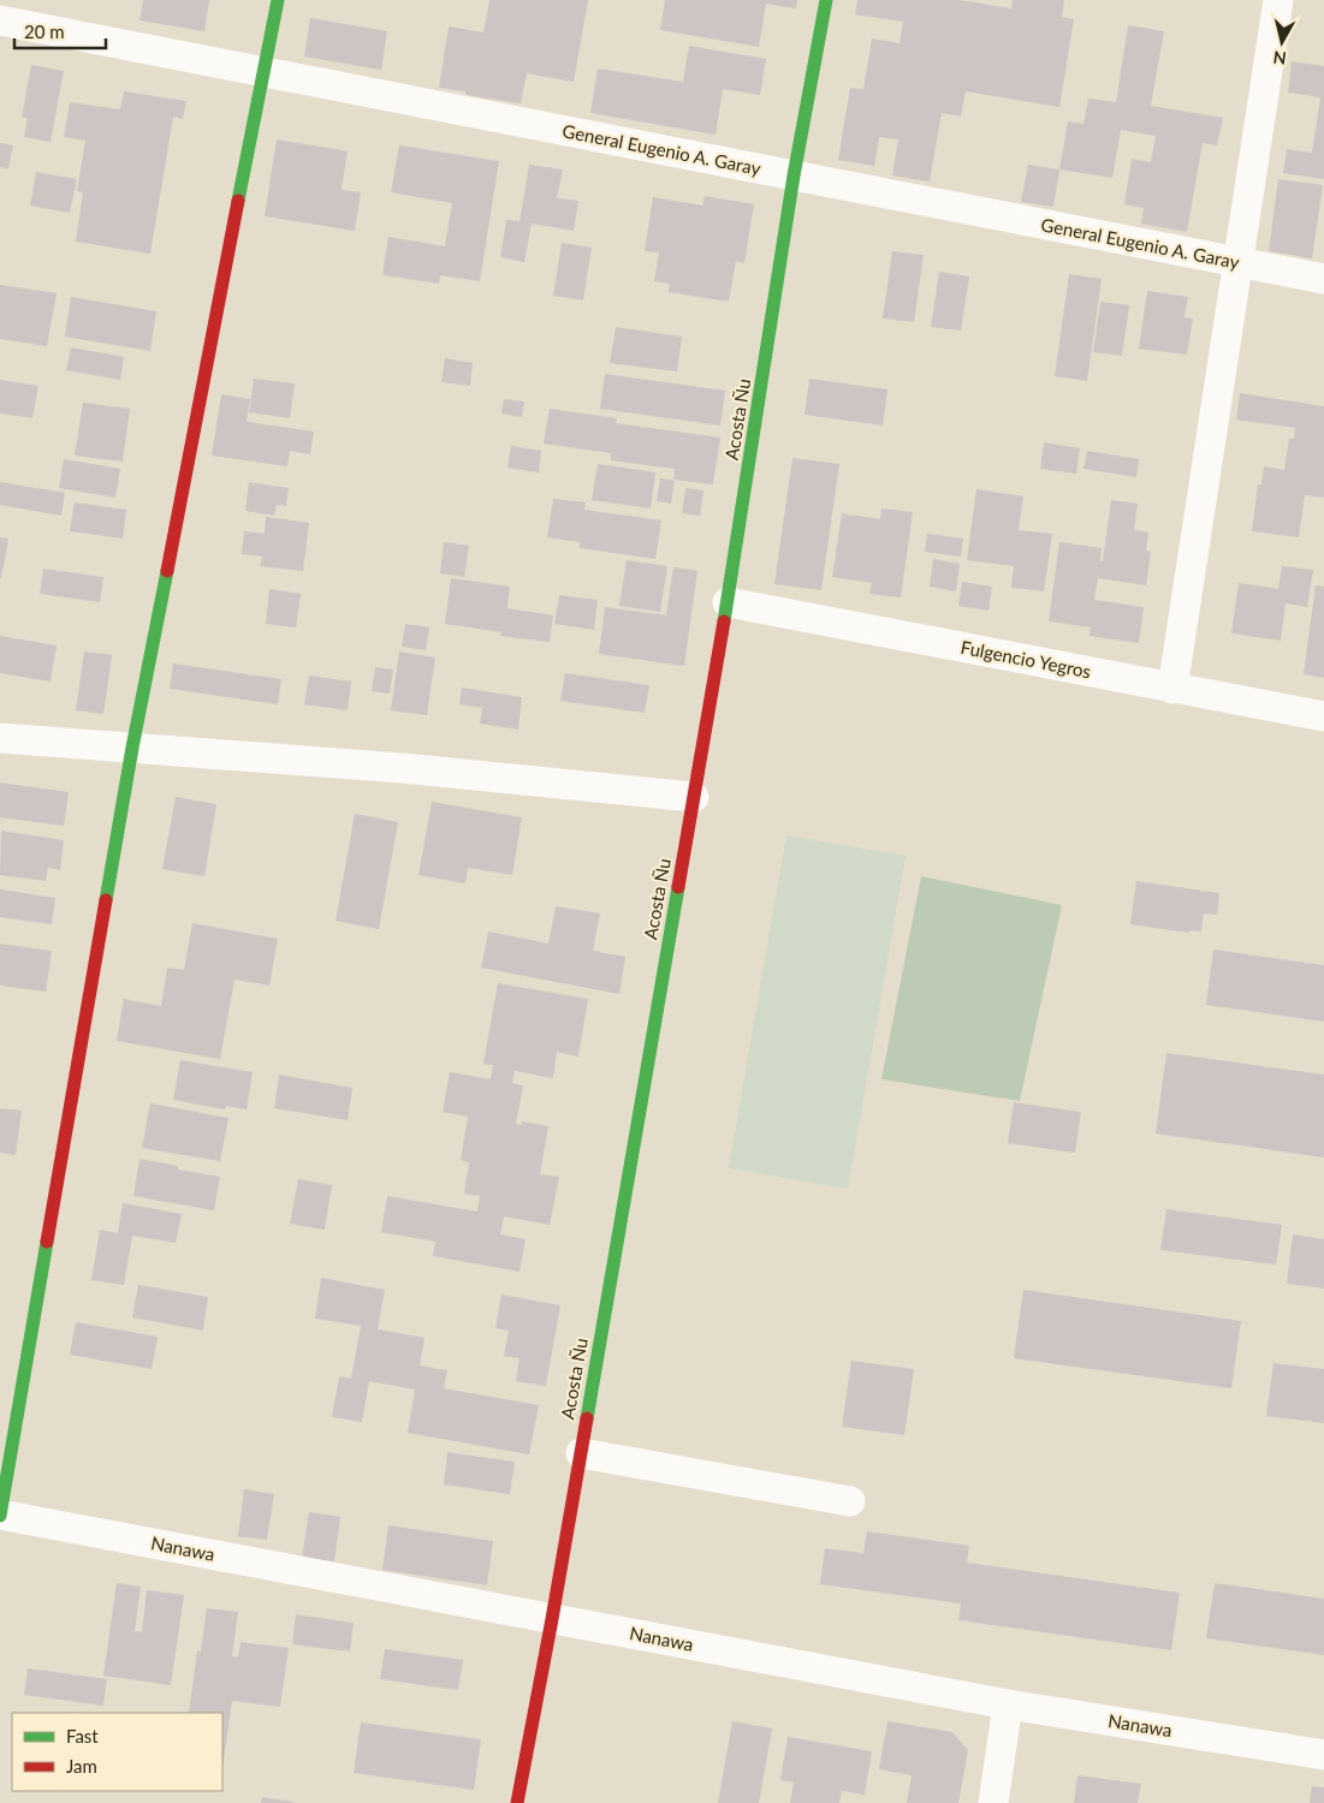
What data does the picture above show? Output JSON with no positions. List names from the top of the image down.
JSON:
{
  "streets": {
    "street": [
      "General Eugenio A. Garay",
      "Acosta Ñu",
      "Fulgencio Yegros",
      "Nanawa"
    ]
  },
  "crossings": [
    ["General Eugenio A. Garay", "Acosta Ñu"],
    ["Acosta Ñu", "Fulgencio Yegros"],
    ["Acosta Ñu", "Nanawa"]
  ],
  "legend": ["Fast", "Jam"],
  "scale_bar": "20 m",
  "north": "bottom"
}
